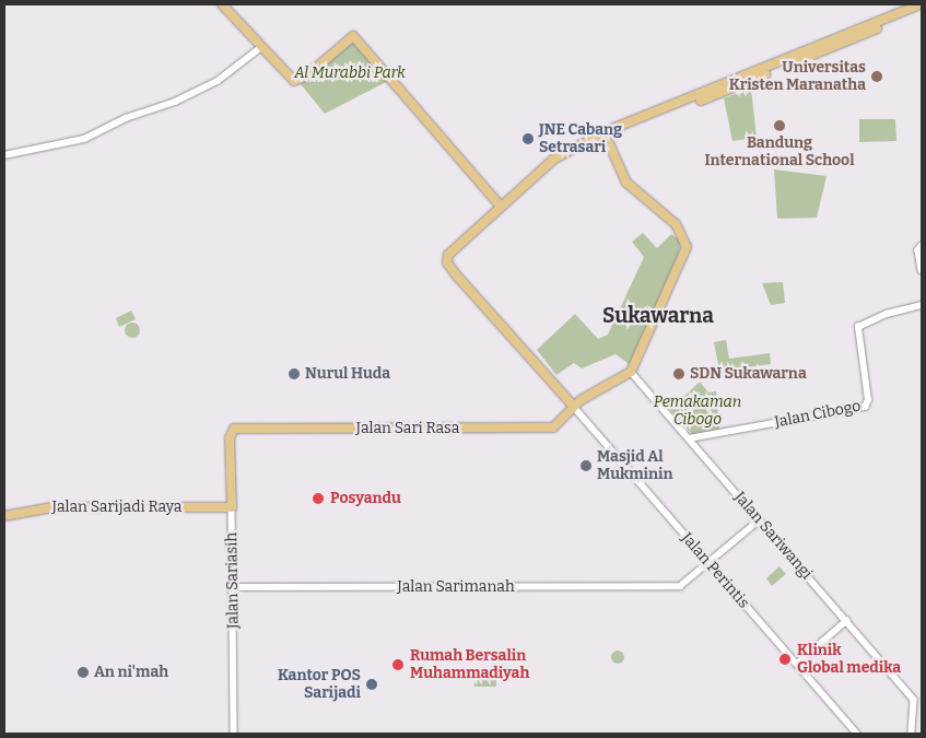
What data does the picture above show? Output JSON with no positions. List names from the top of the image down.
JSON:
{
  "streets": {
    "main road": ["Jalan Sari Rasa", "Jalan Sarijadi Raya", "Jalan Sariasih"],
    "street": [
      "Jalan Cibogo",
      "Jalan Sariwangi",
      "Jalan Perintis",
      "Jalan Sarimanah"
    ]
  },
  "crossings": [
    ["Jalan Cibogo", "Jalan Sariwangi"],
    ["Jalan Sari Rasa", "Jalan Sariwangi"],
    ["Jalan Sari Rasa", "Jalan Perintis"],
    ["Jalan Sari Rasa", "Jalan Sariasih"],
    ["Jalan Sarijadi Raya", "Jalan Sariasih"],
    ["Jalan Perintis", "Jalan Sarimanah"],
    ["Jalan Sariasih", "Jalan Sarimanah"]
  ],
  "districts": ["Sukawarna"],
  "parks": ["Al Murabbi Park", "Pemakaman Cibogo"],
  "places": [
    "Universitas Kristen Maranatha",
    "Bandung International School",
    "JNE Cabang Setrasari",
    "Nurul Huda",
    "SDN Sukawarna",
    "Masjid Al Mukminin",
    "Posyandu",
    "Klinik Global medika",
    "Rumah Bersalin Muhammadiyah",
    "An ni'mah",
    "Kantor POS Sarijadi"
  ]
}
